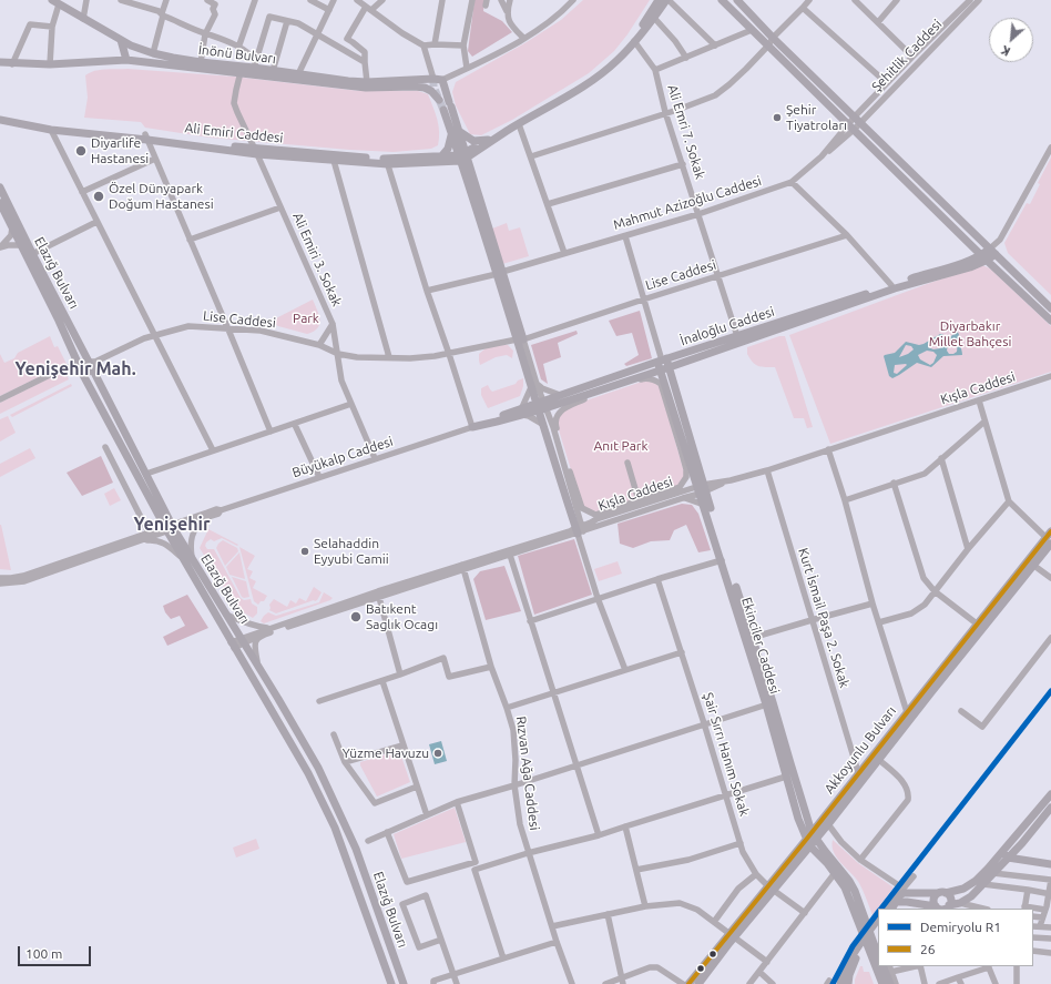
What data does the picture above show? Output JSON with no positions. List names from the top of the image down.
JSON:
{
  "streets": {
    "main road": [
      "İnönü Bulvarı",
      "Ali Emiri Caddesi",
      "Elazığ Bulvarı",
      "İnaloğlu Caddesi",
      "Ekinciler Caddesi",
      "Akkoyunlu Bulvarı"
    ],
    "street": [
      "Şehitlik Caddesi",
      "Ali Emri 7. Sokak",
      "Mahmut Azizoğlu Caddesi",
      "Ali Emiri 3. Sokak",
      "Lise Caddesi",
      "Kışla Caddesi",
      "Büyükalp Caddesi",
      "Kurt İsmail Paşa 2. Sokak",
      "Şair Sırrı Hanım Sokak",
      "Rızvan Ağa Caddesi"
    ]
  },
  "crossings": [
    ["Şehitlik Caddesi", "Mahmut Azizoğlu Caddesi"],
    ["Ali Emri 7. Sokak", "Mahmut Azizoğlu Caddesi"],
    ["Ali Emri 7. Sokak", "Lise Caddesi"],
    ["Ali Emri 7. Sokak", "İnaloğlu Caddesi"],
    ["Ali Emiri Caddesi", "Ali Emiri 3. Sokak"],
    ["Mahmut Azizoğlu Caddesi", "Ekinciler Caddesi"],
    ["Ali Emiri 3. Sokak", "Lise Caddesi"],
    ["Ali Emiri 3. Sokak", "Büyükalp Caddesi"],
    ["Elazığ Bulvarı", "Lise Caddesi"],
    ["Elazığ Bulvarı", "Kışla Caddesi"],
    ["Elazığ Bulvarı", "Büyükalp Caddesi"],
    ["Lise Caddesi", "Ekinciler Caddesi"],
    ["İnaloğlu Caddesi", "Ekinciler Caddesi"],
    ["Kışla Caddesi", "Kurt İsmail Paşa 2. Sokak"],
    ["Kışla Caddesi", "Ekinciler Caddesi"],
    ["Kışla Caddesi", "Rızvan Ağa Caddesi"],
    ["Kurt İsmail Paşa 2. Sokak", "Akkoyunlu Bulvarı"],
    ["Ekinciler Caddesi", "Akkoyunlu Bulvarı"],
    ["Akkoyunlu Bulvarı", "Şair Sırrı Hanım Sokak"]
  ],
  "districts": ["Yenişehir Mah.", "Yenişehir"],
  "parks": ["Park", "Diyarbakır Millet Bahçesi", "Anıt Park"],
  "places": [
    "Şehir Tiyatroları",
    "Diyarlife Hastanesi",
    "Özel Dünyapark Doğum Hastanesi",
    "Selahaddin Eyyubi Camii",
    "Batıkent Saglık Ocagı",
    "Yüzme Havuzu"
  ],
  "lines": ["transit line 26", "rail line R1"],
  "legend": ["Demiryolu R1", "26"],
  "scale_bar": "100 m",
  "north": "bottom left"
}
